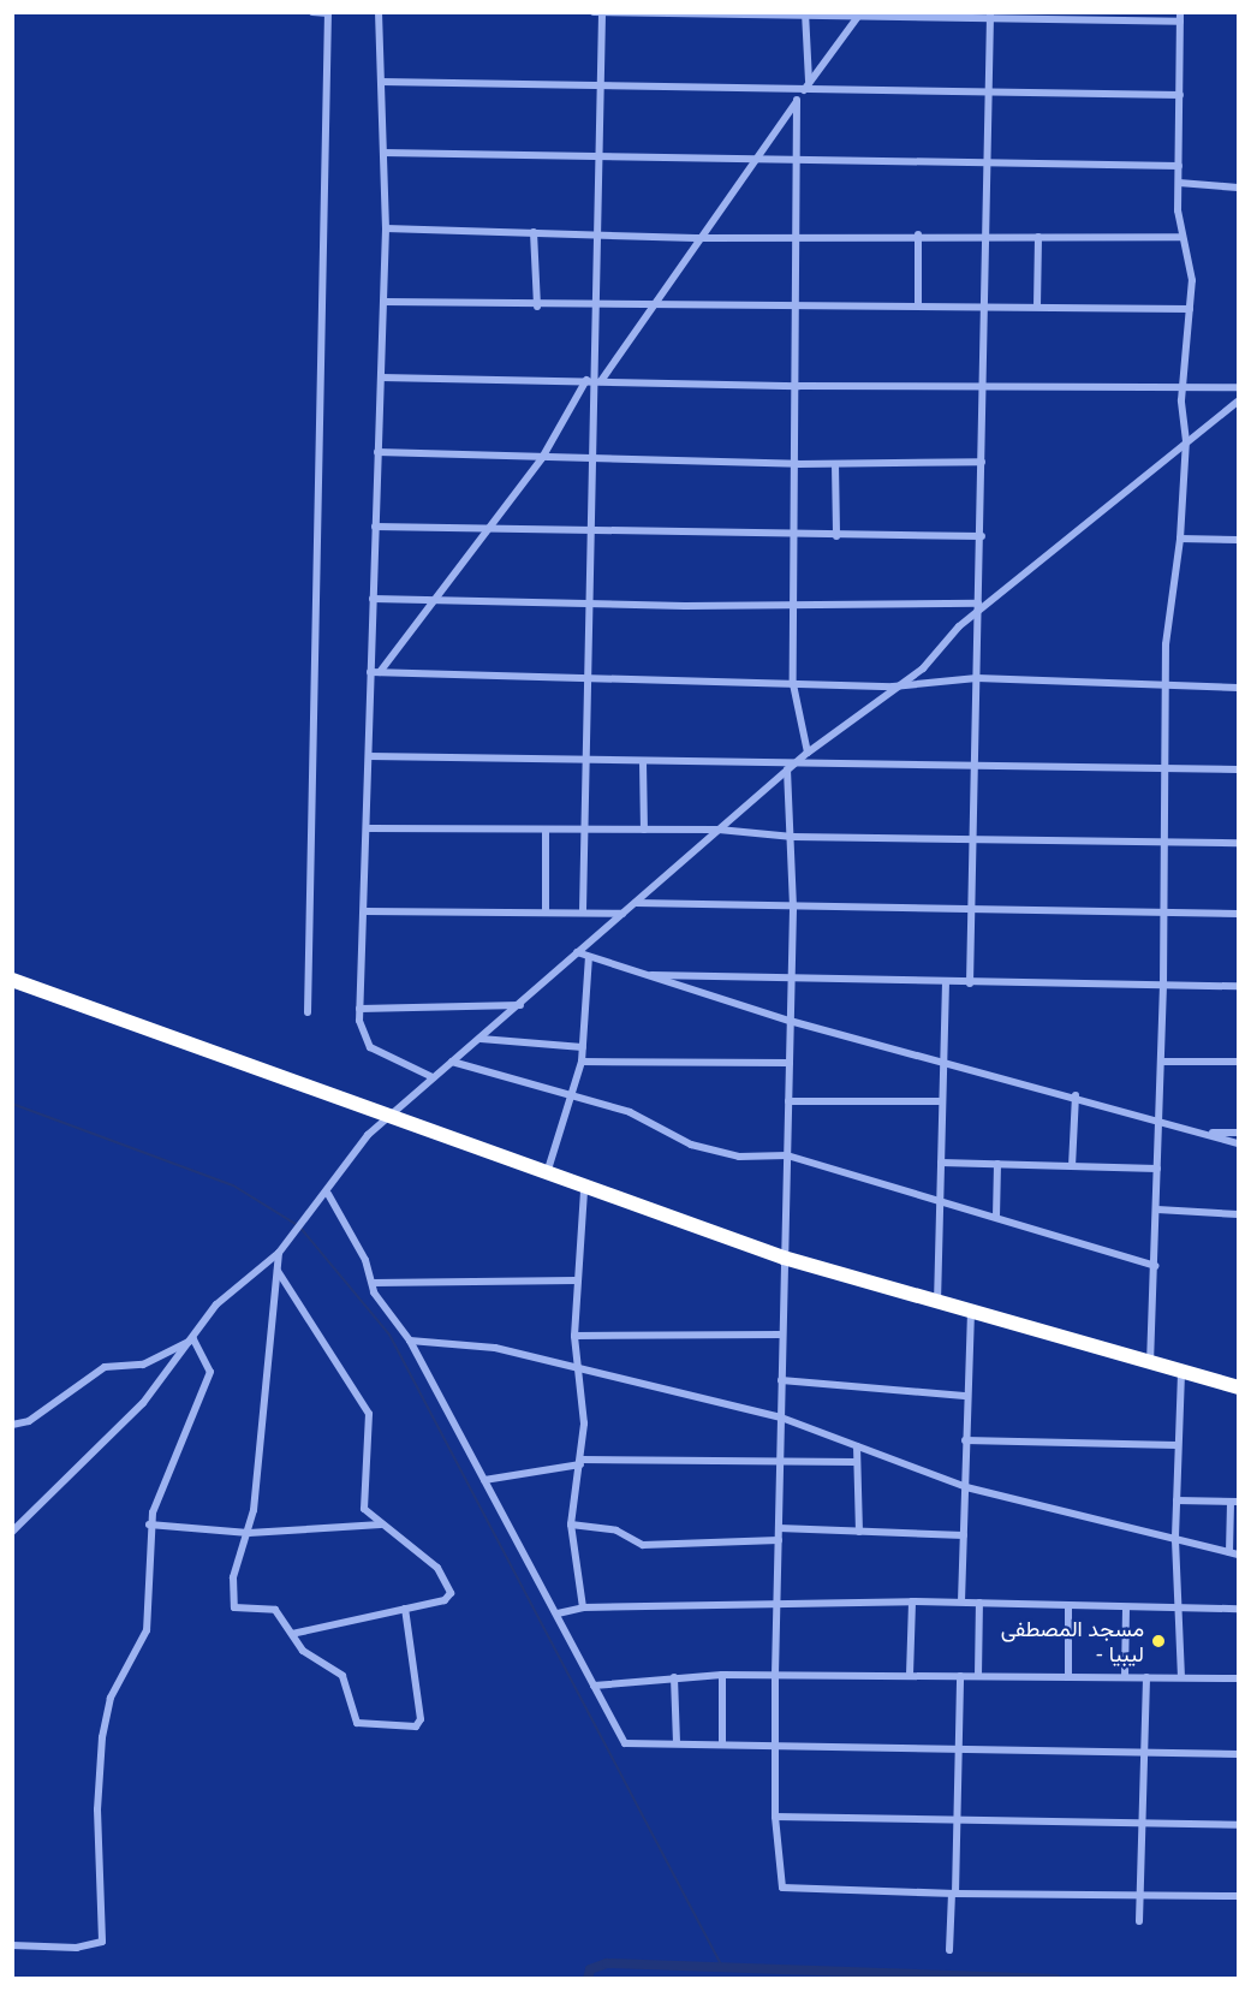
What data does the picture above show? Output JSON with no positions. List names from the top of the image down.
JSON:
{
  "places": ["مسجد المصطفى - ليبيا"]
}
